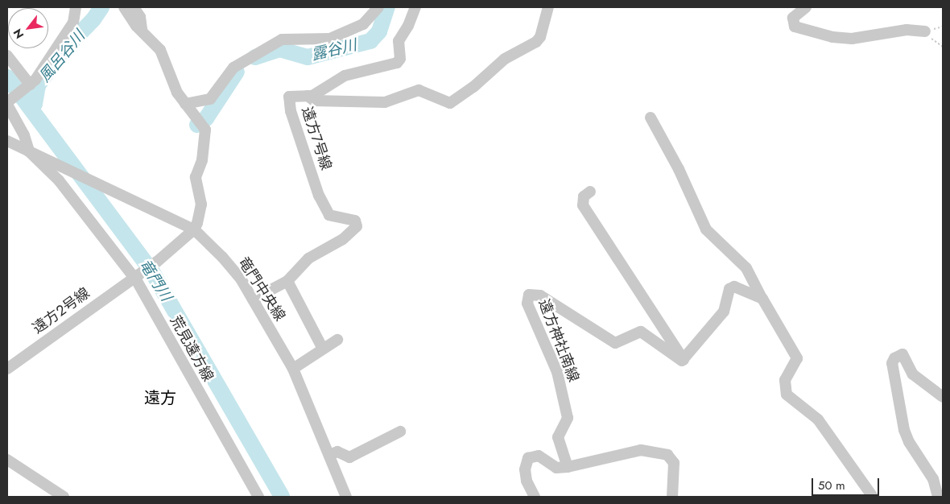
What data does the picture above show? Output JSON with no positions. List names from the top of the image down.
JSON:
{
  "streets": {
    "street": [
      "遠方7号線",
      "竜門中央線",
      "遠方2号線",
      "遠方神社南線",
      "荒見遠方線"
    ]
  },
  "crossings": [
    ["遠方7号線", "竜門中央線"],
    ["竜門中央線", "遠方2号線"],
    ["竜門中央線", "荒見遠方線"],
    ["遠方2号線", "荒見遠方線"]
  ],
  "districts": ["遠方"],
  "water": ["露谷川", "風呂谷川", "竜門川"],
  "scale_bar": "50 m",
  "north": "bottom left"
}
